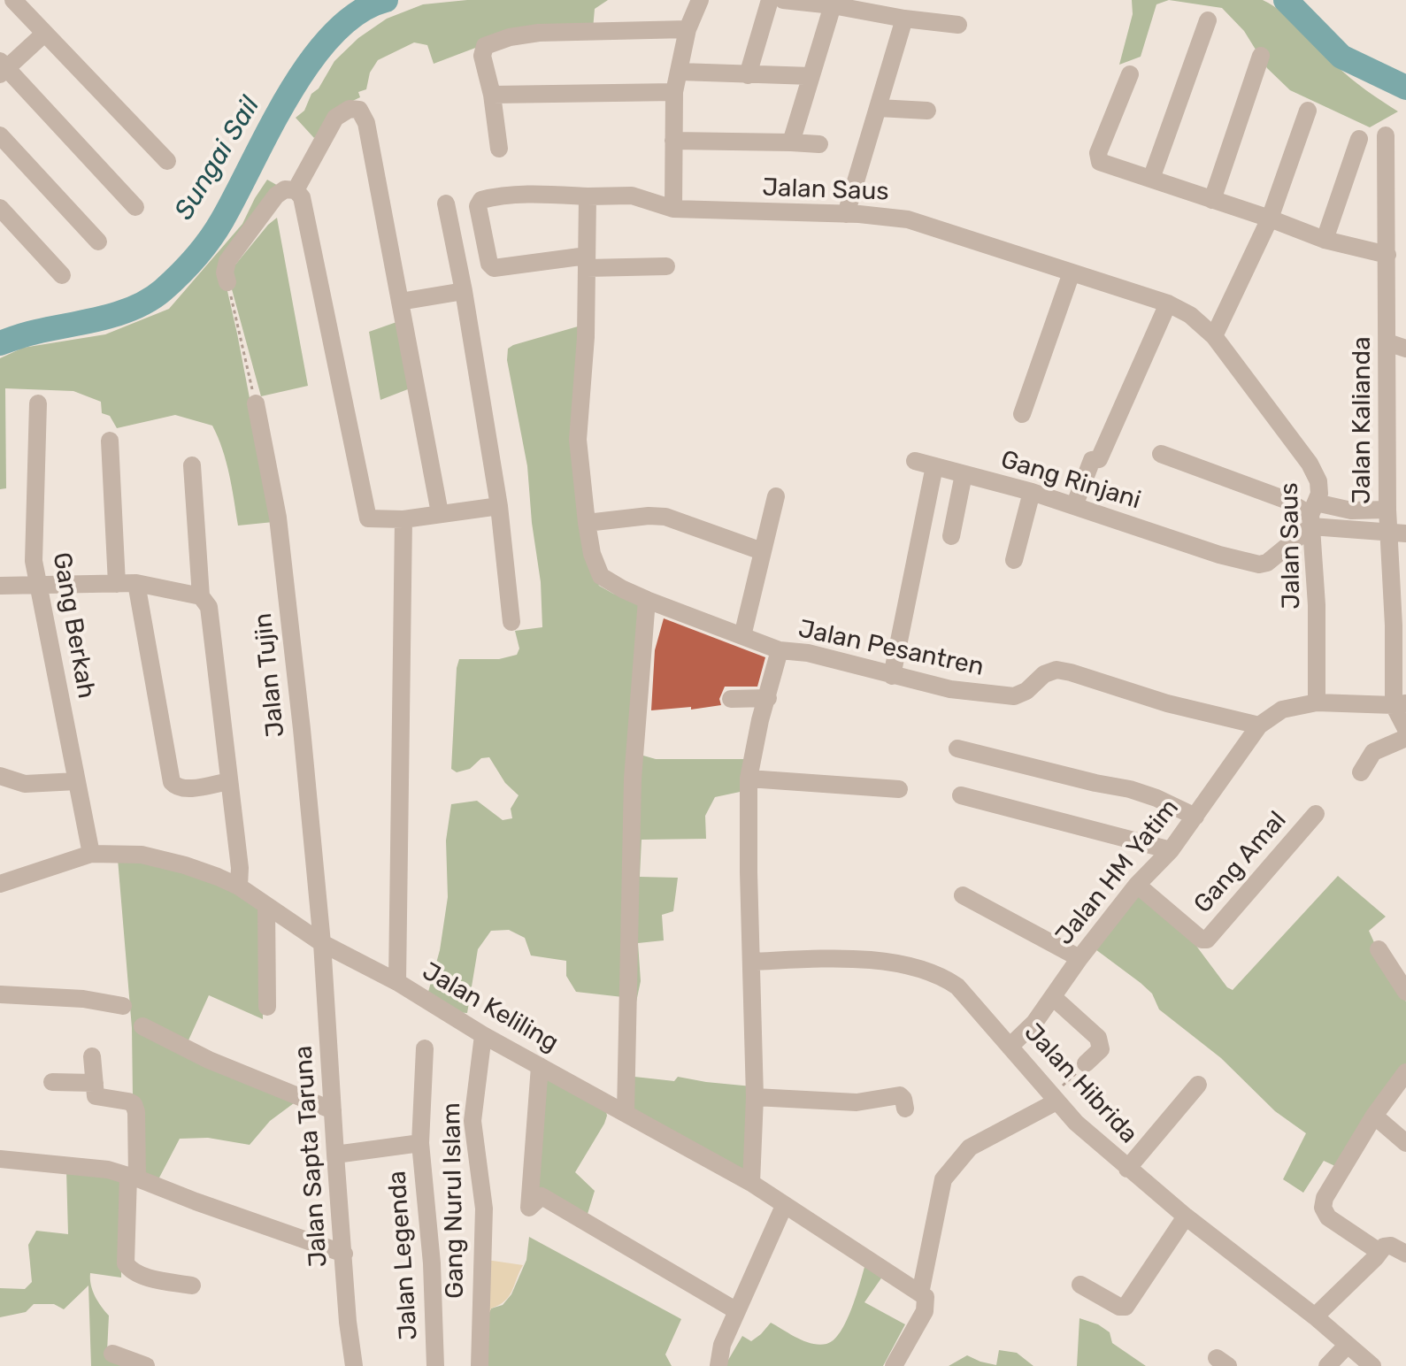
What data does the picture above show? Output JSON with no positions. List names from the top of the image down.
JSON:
{
  "streets": {
    "street": [
      "Jalan Saus",
      "Jalan Kalianda",
      "Gang Rinjani",
      "Gang Berkah",
      "Jalan Pesantren",
      "Jalan Tujin",
      "Gang Amal",
      "Jalan HM Yatim",
      "Jalan Keliling",
      "Jalan Hibrida",
      "Jalan Sapta Taruna",
      "Gang Nurul Islam",
      "Jalan Legenda"
    ]
  },
  "crossings": [
    ["Jalan Saus", "Gang Rinjani"],
    ["Gang Berkah", "Jalan Keliling"],
    ["Jalan Pesantren", "Jalan HM Yatim"],
    ["Jalan Pesantren", "Jalan Keliling"],
    ["Jalan Pesantren", "Jalan Hibrida"],
    ["Jalan Tujin", "Jalan Keliling"],
    ["Jalan Tujin", "Jalan Sapta Taruna"],
    ["Gang Amal", "Jalan HM Yatim"],
    ["Jalan HM Yatim", "Jalan Hibrida"],
    ["Jalan Keliling", "Jalan Sapta Taruna"],
    ["Jalan Keliling", "Gang Nurul Islam"],
    ["Jalan Sapta Taruna", "Jalan Legenda"]
  ],
  "water": ["Sungai Sail"]
}
